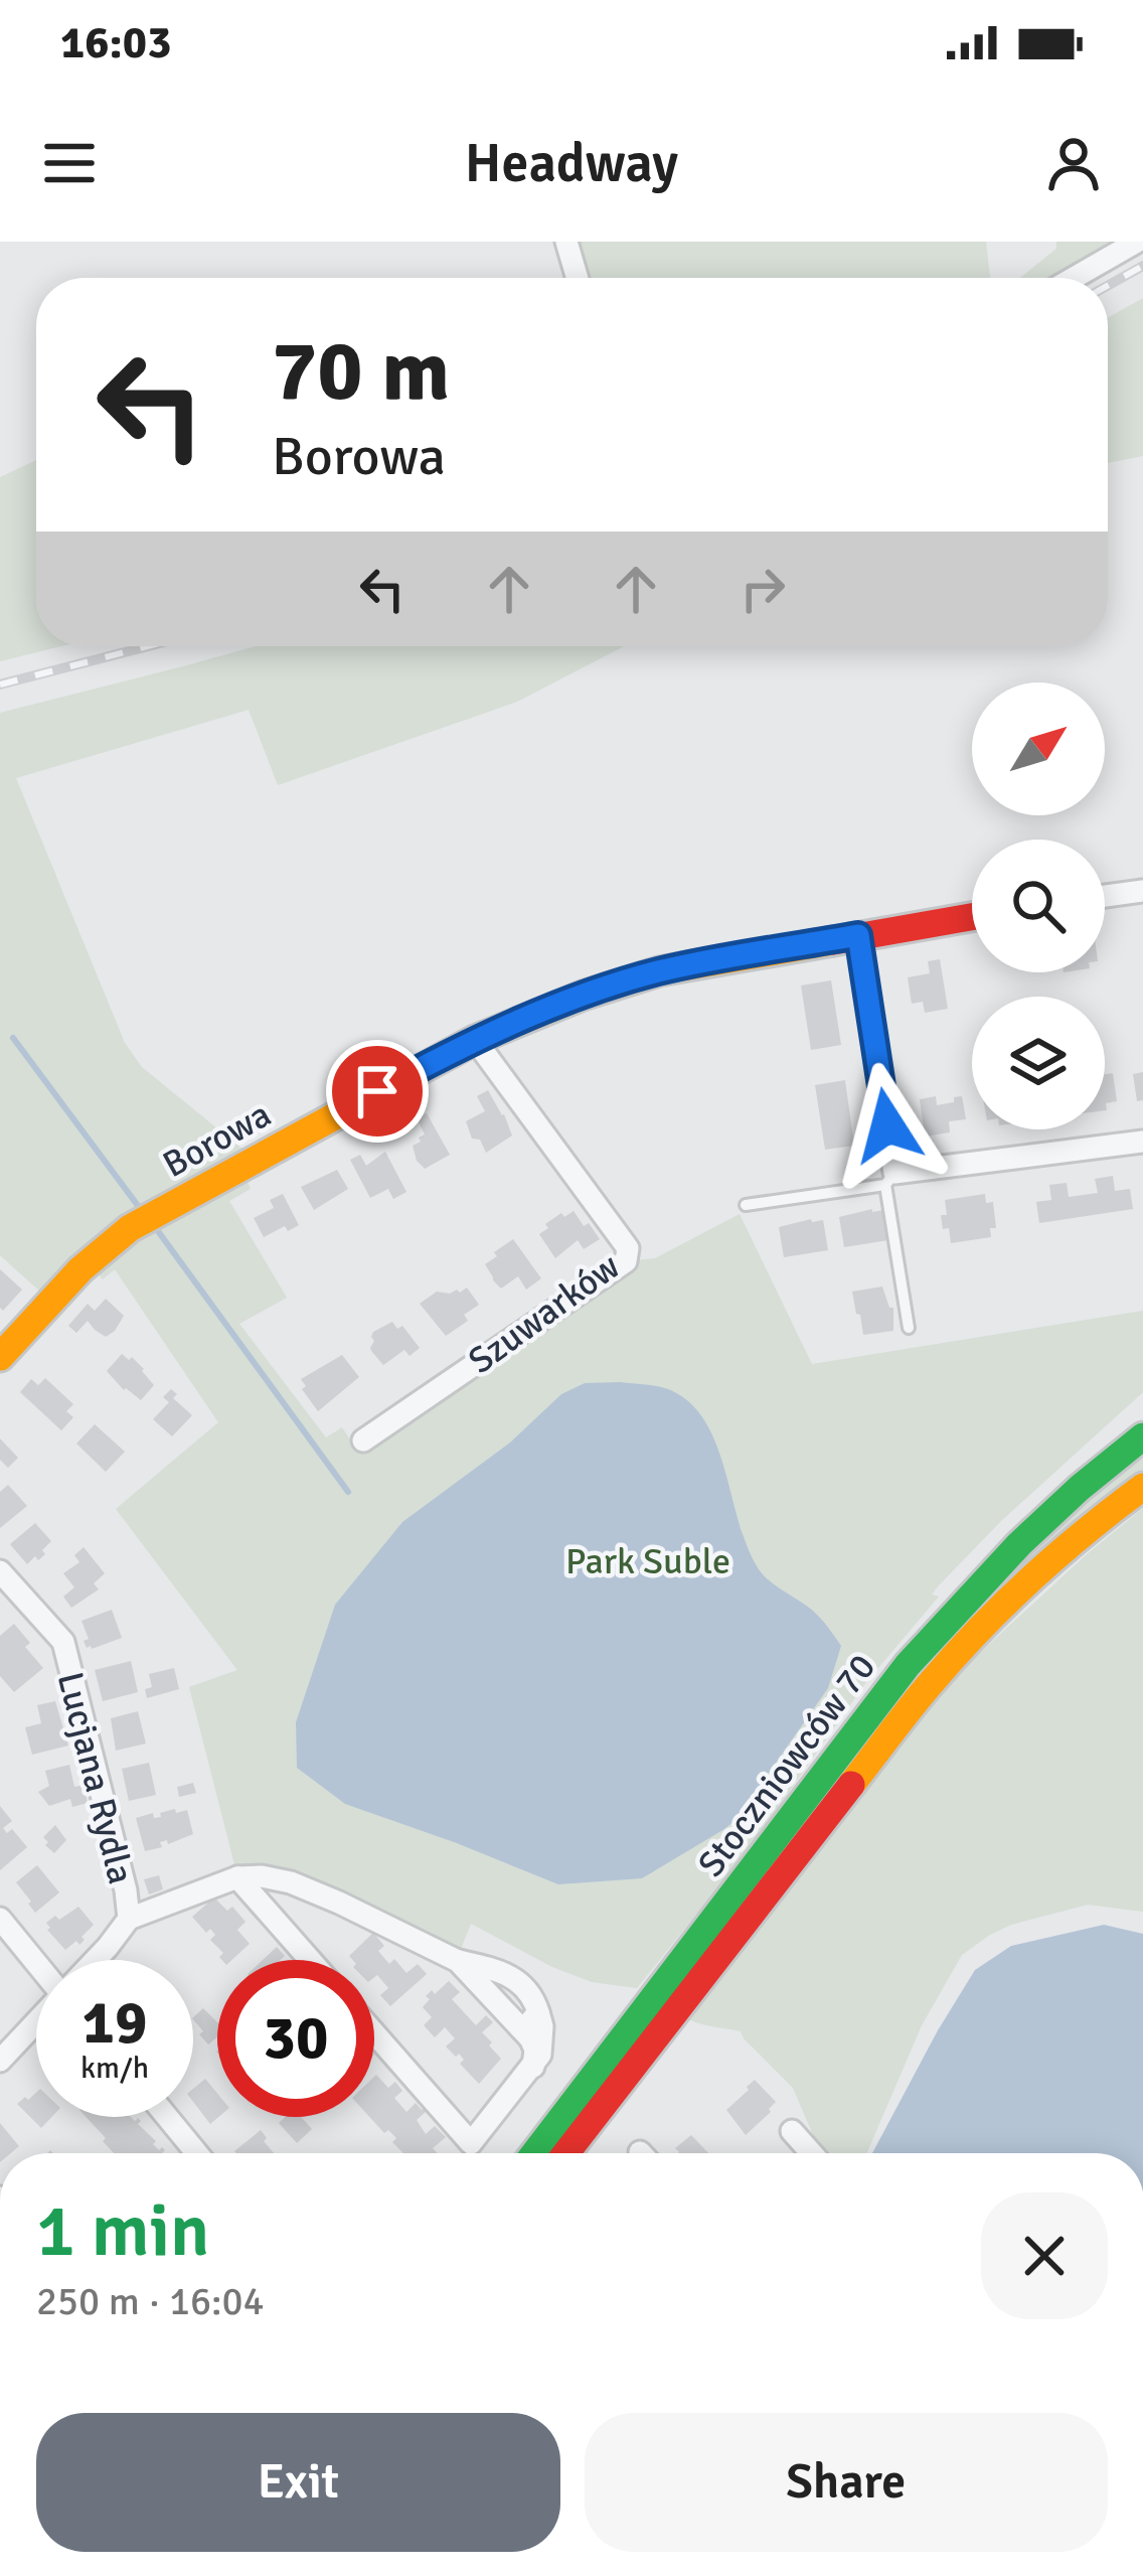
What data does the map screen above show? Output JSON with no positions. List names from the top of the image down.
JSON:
{
  "streets": {
    "street": [
      "Borowa",
      "Szuwarków",
      "Stoczniowców 70",
      "Lucjana Rydla"
    ]
  },
  "crossings": [
    ["Borowa", "Szuwarków"]
  ],
  "parks": ["Park Suble"],
  "north": "top right",
  "page": {
    "status": "16:03",
    "header": "Headway",
    "turn": ["70 m", "Borowa"],
    "speed": "19 km/h",
    "limit": "30",
    "heading": ["1 min", "250 m · 16:04"],
    "buttons": ["Exit", "Share"]
  }
}
